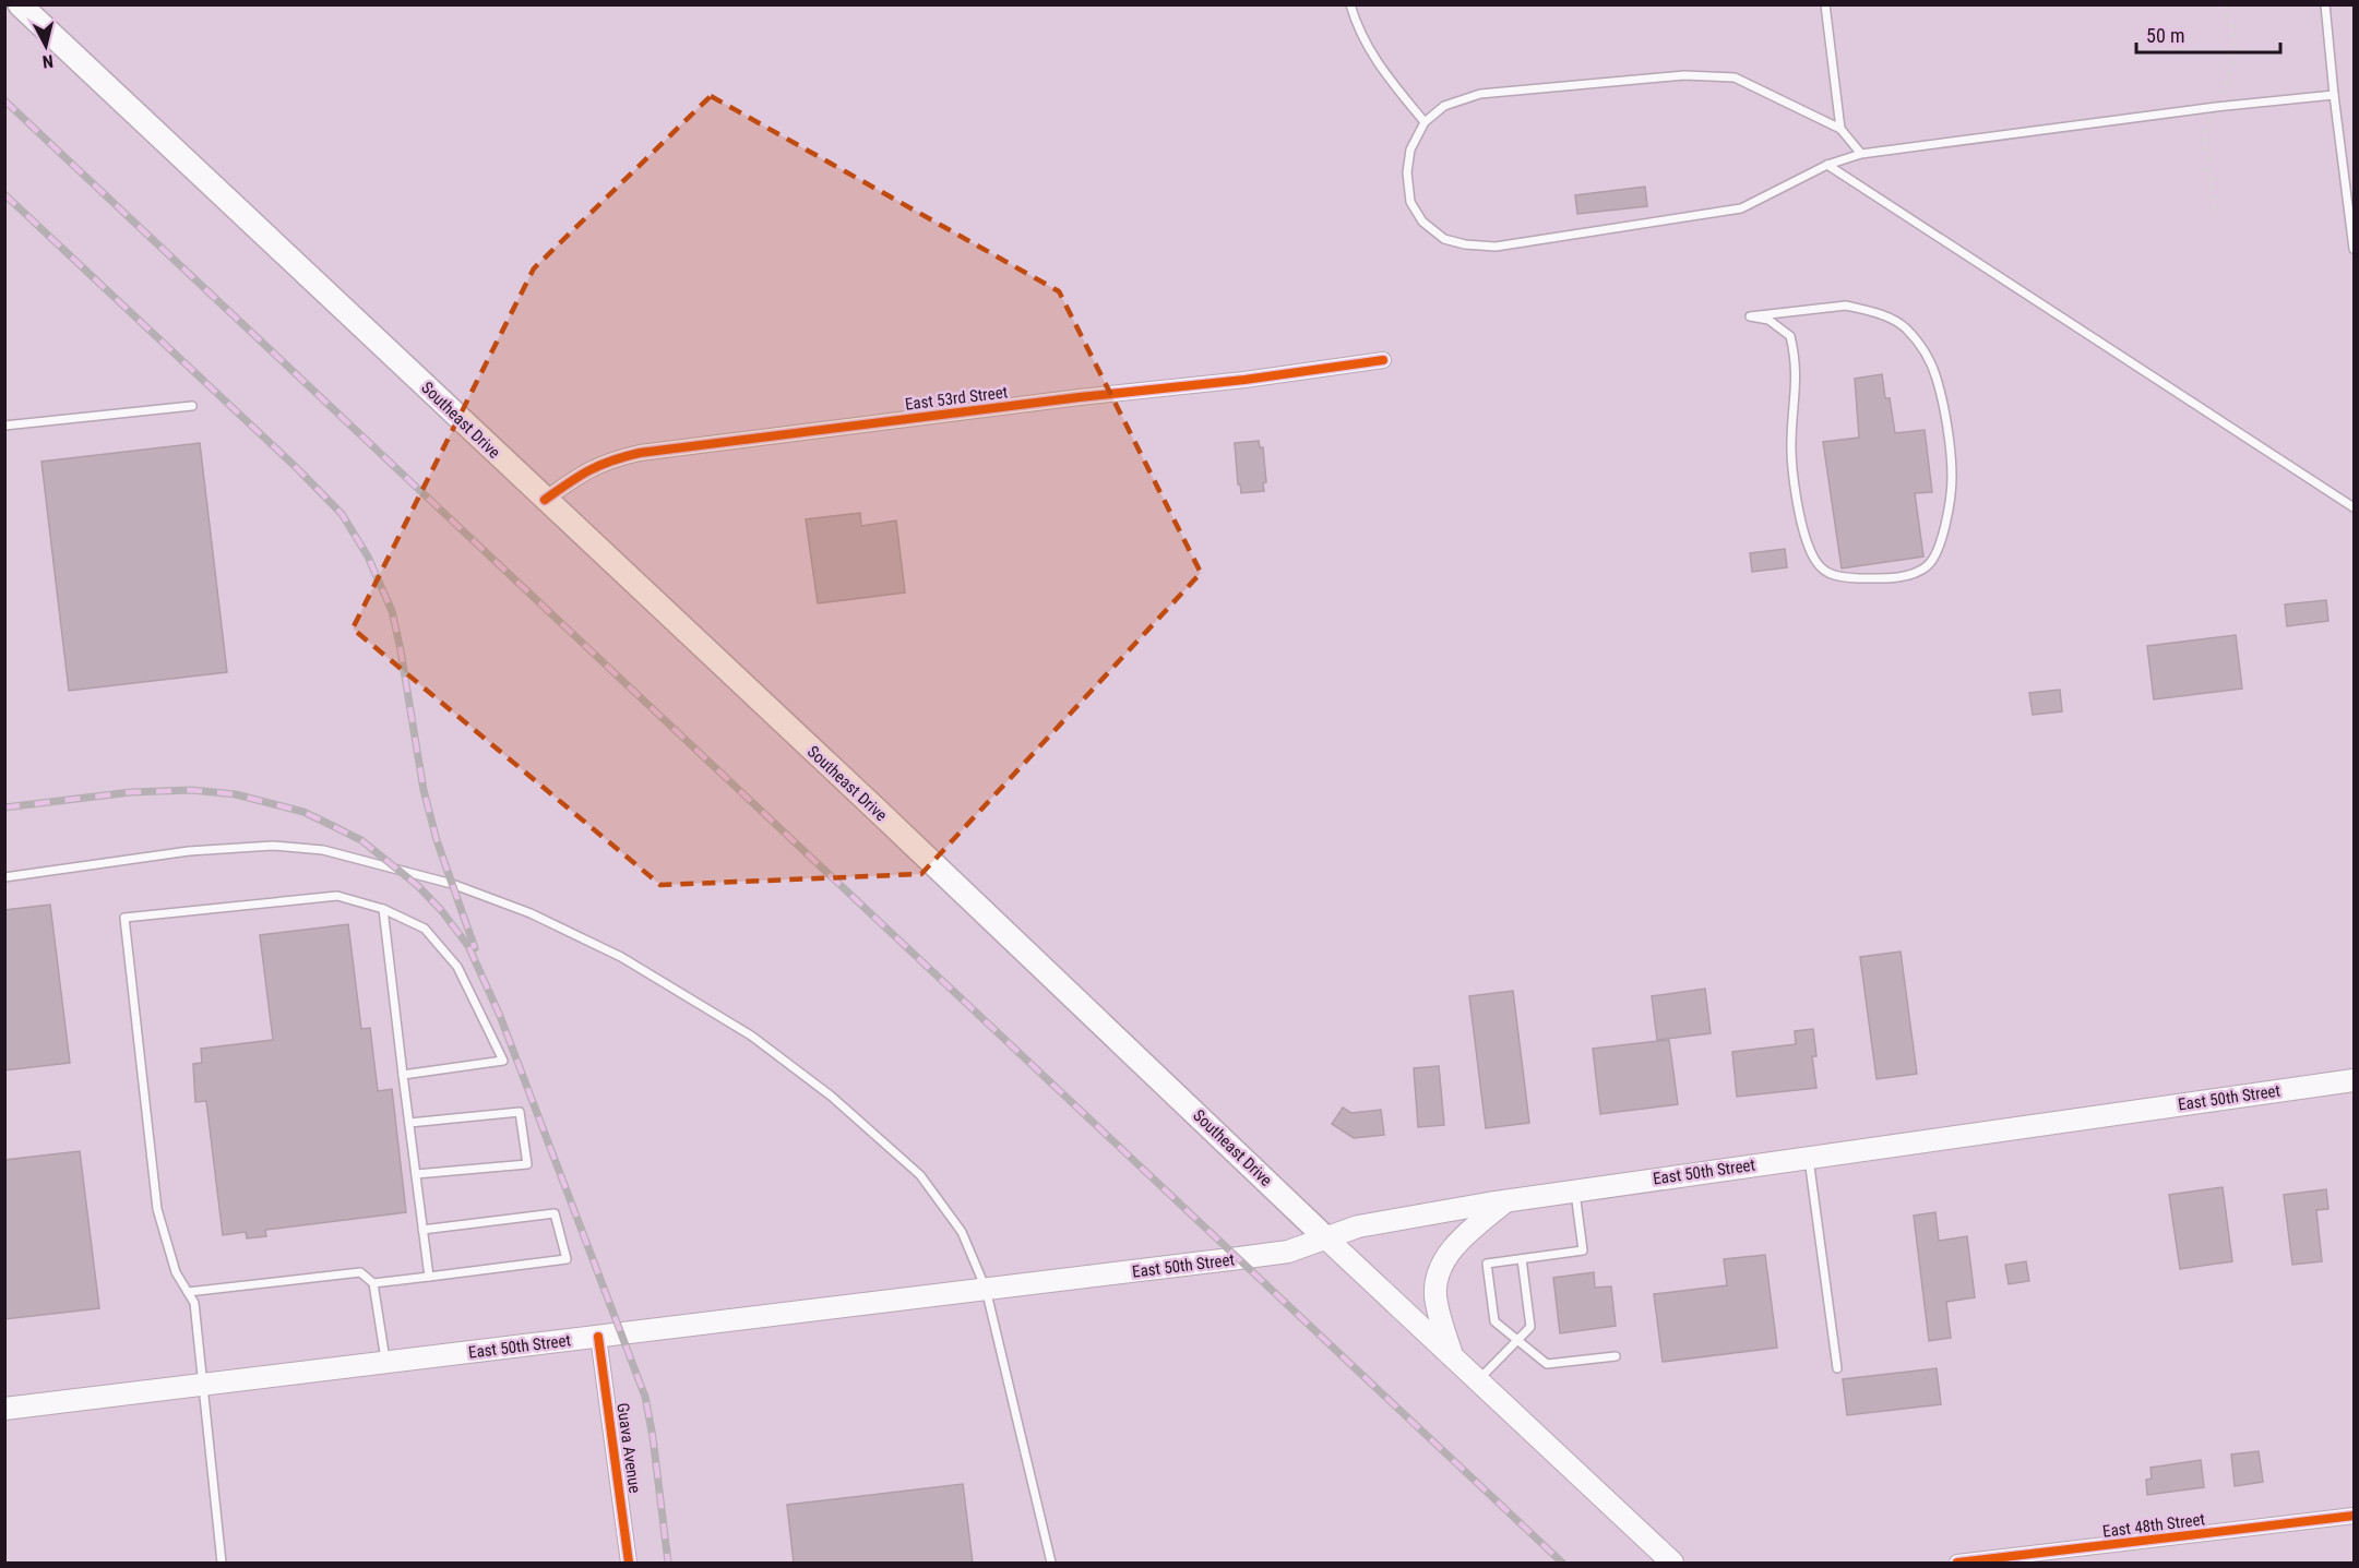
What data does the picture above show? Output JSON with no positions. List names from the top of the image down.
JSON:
{
  "streets": {
    "main road": ["Southeast Drive", "East 50th Street"],
    "street": ["East 53rd Street", "Guava Avenue", "East 48th Street"]
  },
  "crossings": [
    ["East 53rd Street", "Southeast Drive"],
    ["Southeast Drive", "East 50th Street"],
    ["East 50th Street", "Guava Avenue"]
  ],
  "scale_bar": "50 m",
  "north": "bottom"
}
